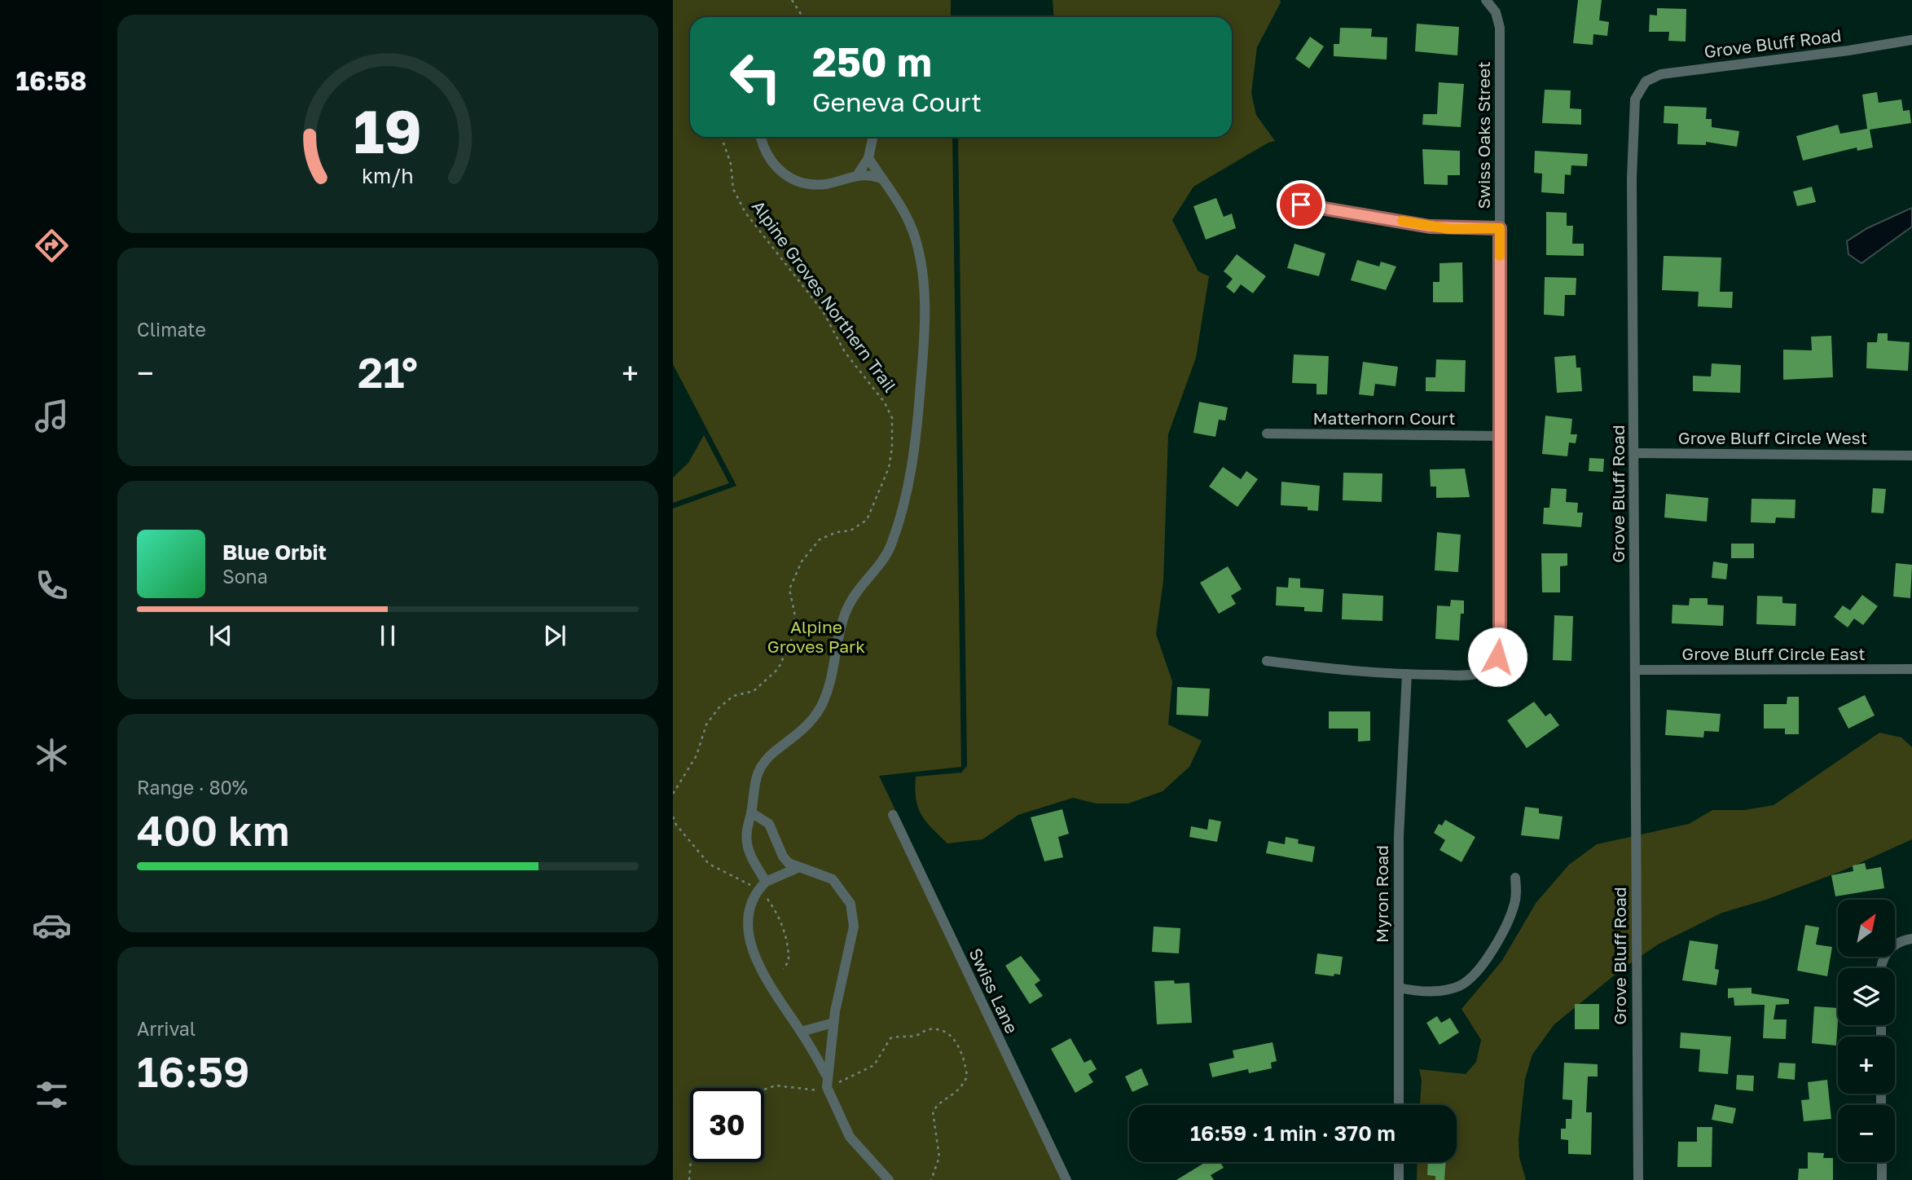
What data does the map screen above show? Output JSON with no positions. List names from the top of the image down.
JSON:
{
  "streets": {
    "street": [
      "Grove Bluff Road",
      "Swiss Oaks Street",
      "Matterhorn Court",
      "Grove Bluff Circle West",
      "Grove Bluff Circle East",
      "Myron Road",
      "Swiss Lane"
    ],
    "path": ["Alpine Groves Northern Trail"]
  },
  "crossings": [
    ["Grove Bluff Road", "Grove Bluff Circle West"],
    ["Grove Bluff Road", "Grove Bluff Circle East"],
    ["Swiss Oaks Street", "Matterhorn Court"],
    ["Swiss Oaks Street", "Myron Road"]
  ],
  "parks": ["Alpine Groves Park"],
  "north": "top right",
  "page": {
    "tabs": "16:58",
    "turn": ["250 m", "Geneva Court"],
    "tile": [
      "Climate",
      ["Range · 80%", "400 km"],
      ["Arrival", "16:59"]
    ],
    "heat": ["−", "21°", "+"],
    "song": ["Blue Orbit", "Sona"],
    "map_buttons": ["+", "−"],
    "limit": "30",
    "trip": "16:59 · 1 min · 370 m",
    "gauge": ["19", "km/h"]
  }
}
